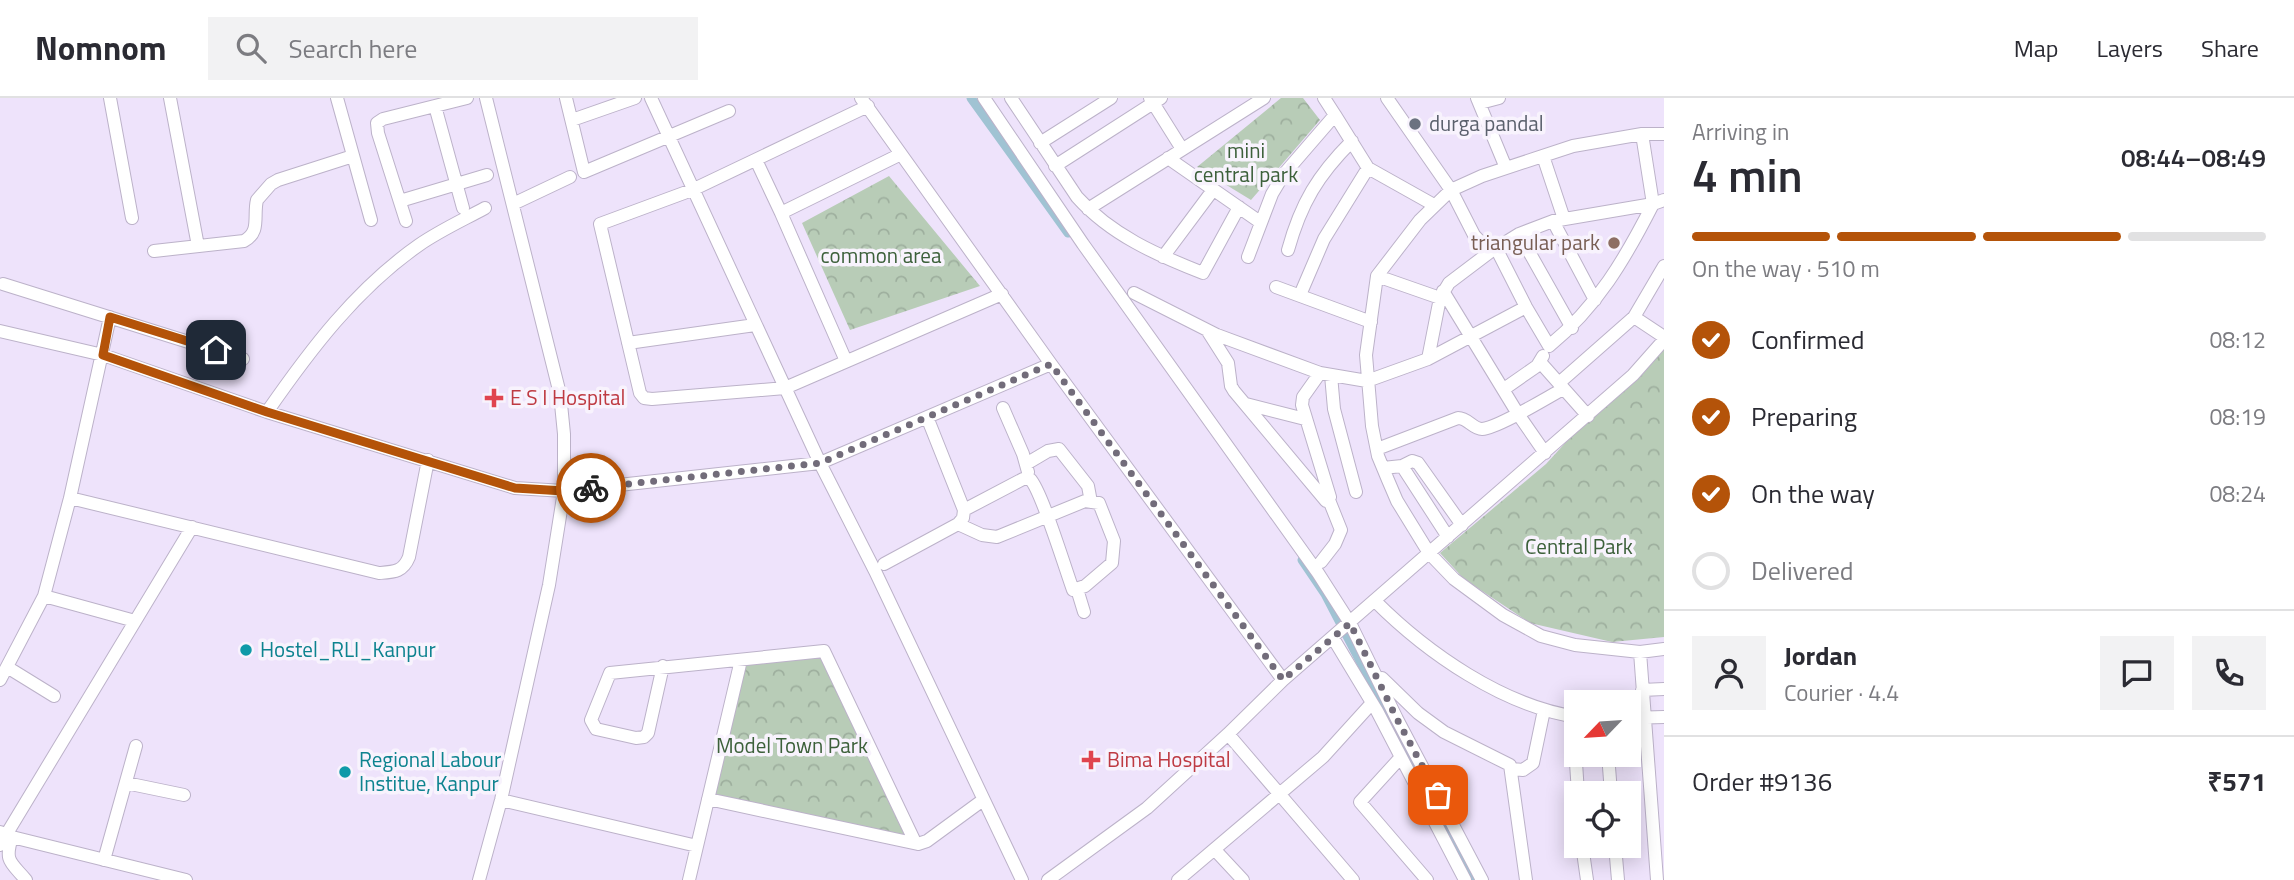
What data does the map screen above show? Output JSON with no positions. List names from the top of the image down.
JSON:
{
  "parks": [
    "mini central park",
    "common area",
    "Central Park",
    "Model Town Park"
  ],
  "places": {
    "other": [
      "durga pandal",
      "triangular park",
      "Hostel_RLI_Kanpur",
      "Regional Labour Institue, Kanpur"
    ],
    "health": ["E S I Hospital", "Bima Hospital"]
  },
  "north": "bottom left",
  "page": {
    "header": "Nomnom",
    "search": "Search here",
    "nav": ["Map", "Layers", "Share"],
    "heading": ["4 min", "Arriving in", "08:44–08:49"],
    "panel": [
      "Jordan",
      "Courier · 4.4",
      "Order #9136",
      "₹571"
    ],
    "bar": "On the way · 510 m",
    "list": [
      ["Confirmed", "08:12"],
      ["Preparing", "08:19"],
      ["On the way", "08:24"],
      "Delivered"
    ]
  }
}
